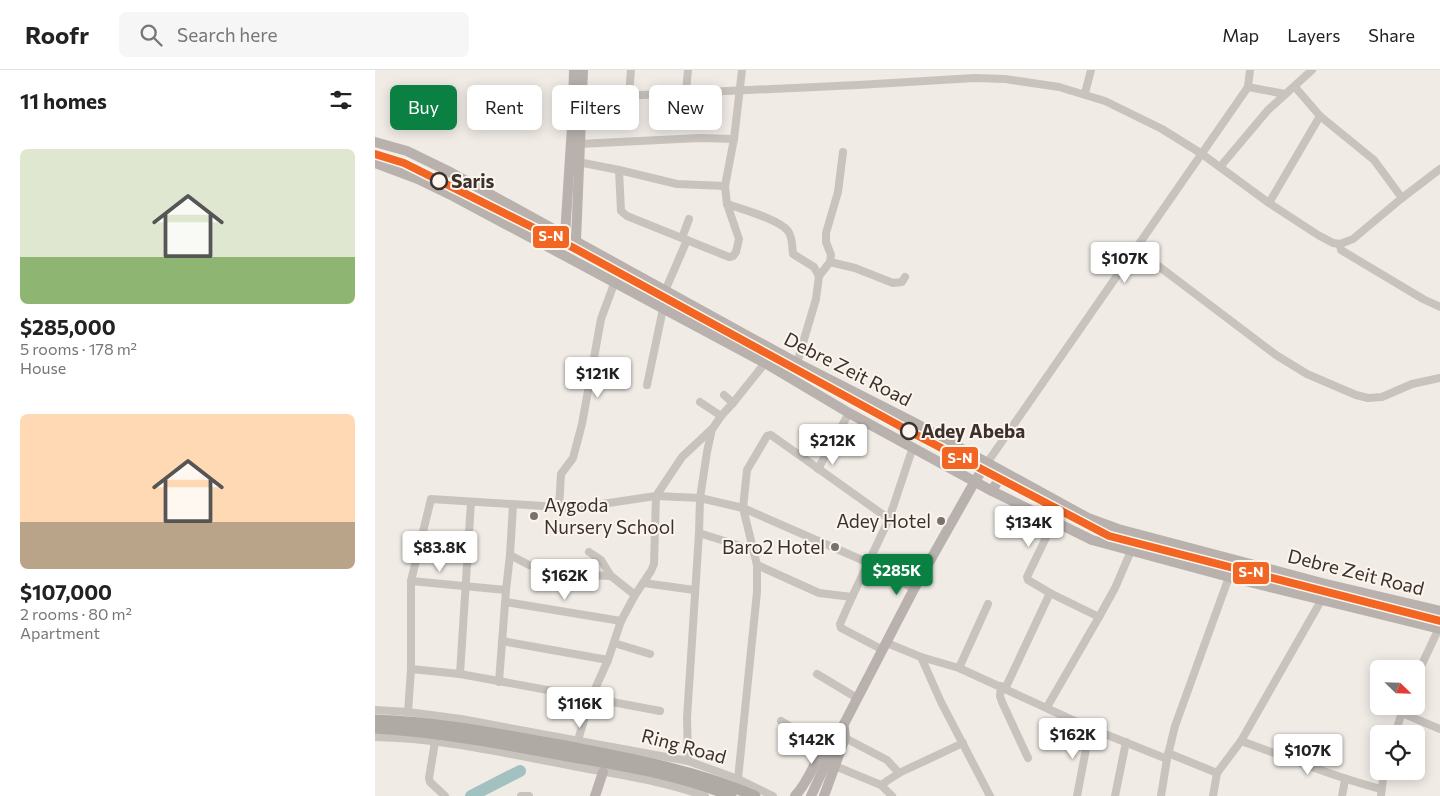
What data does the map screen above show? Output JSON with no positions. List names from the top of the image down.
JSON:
{
  "streets": {
    "highway": ["Ring Road"],
    "main road": ["Debre Zeit Road"]
  },
  "places": [
    "Saris",
    "Adey Abeba",
    "Aygoda Nursery School",
    "Adey Hotel",
    "Baro2 Hotel"
  ],
  "lines": ["transit line S-N"],
  "north": "bottom right",
  "page": {
    "header": "Roofr",
    "search": "Search here",
    "nav": ["Map", "Layers", "Share"],
    "heading": "11 homes",
    "chip": [
      "Buy",
      "Rent",
      "Filters",
      "New"
    ],
    "list": [
      {
        "name": "$285,000",
        "note": "5 rooms · 178 m² · House"
      },
      {
        "name": "$107,000",
        "note": "2 rooms · 80 m² · Apartment"
      }
    ],
    "price": [
      "$107K",
      "$121K",
      "$212K",
      "$134K",
      "$83.8K",
      "$285K",
      "$162K",
      "$116K",
      "$162K",
      "$142K",
      "$107K"
    ]
  }
}
